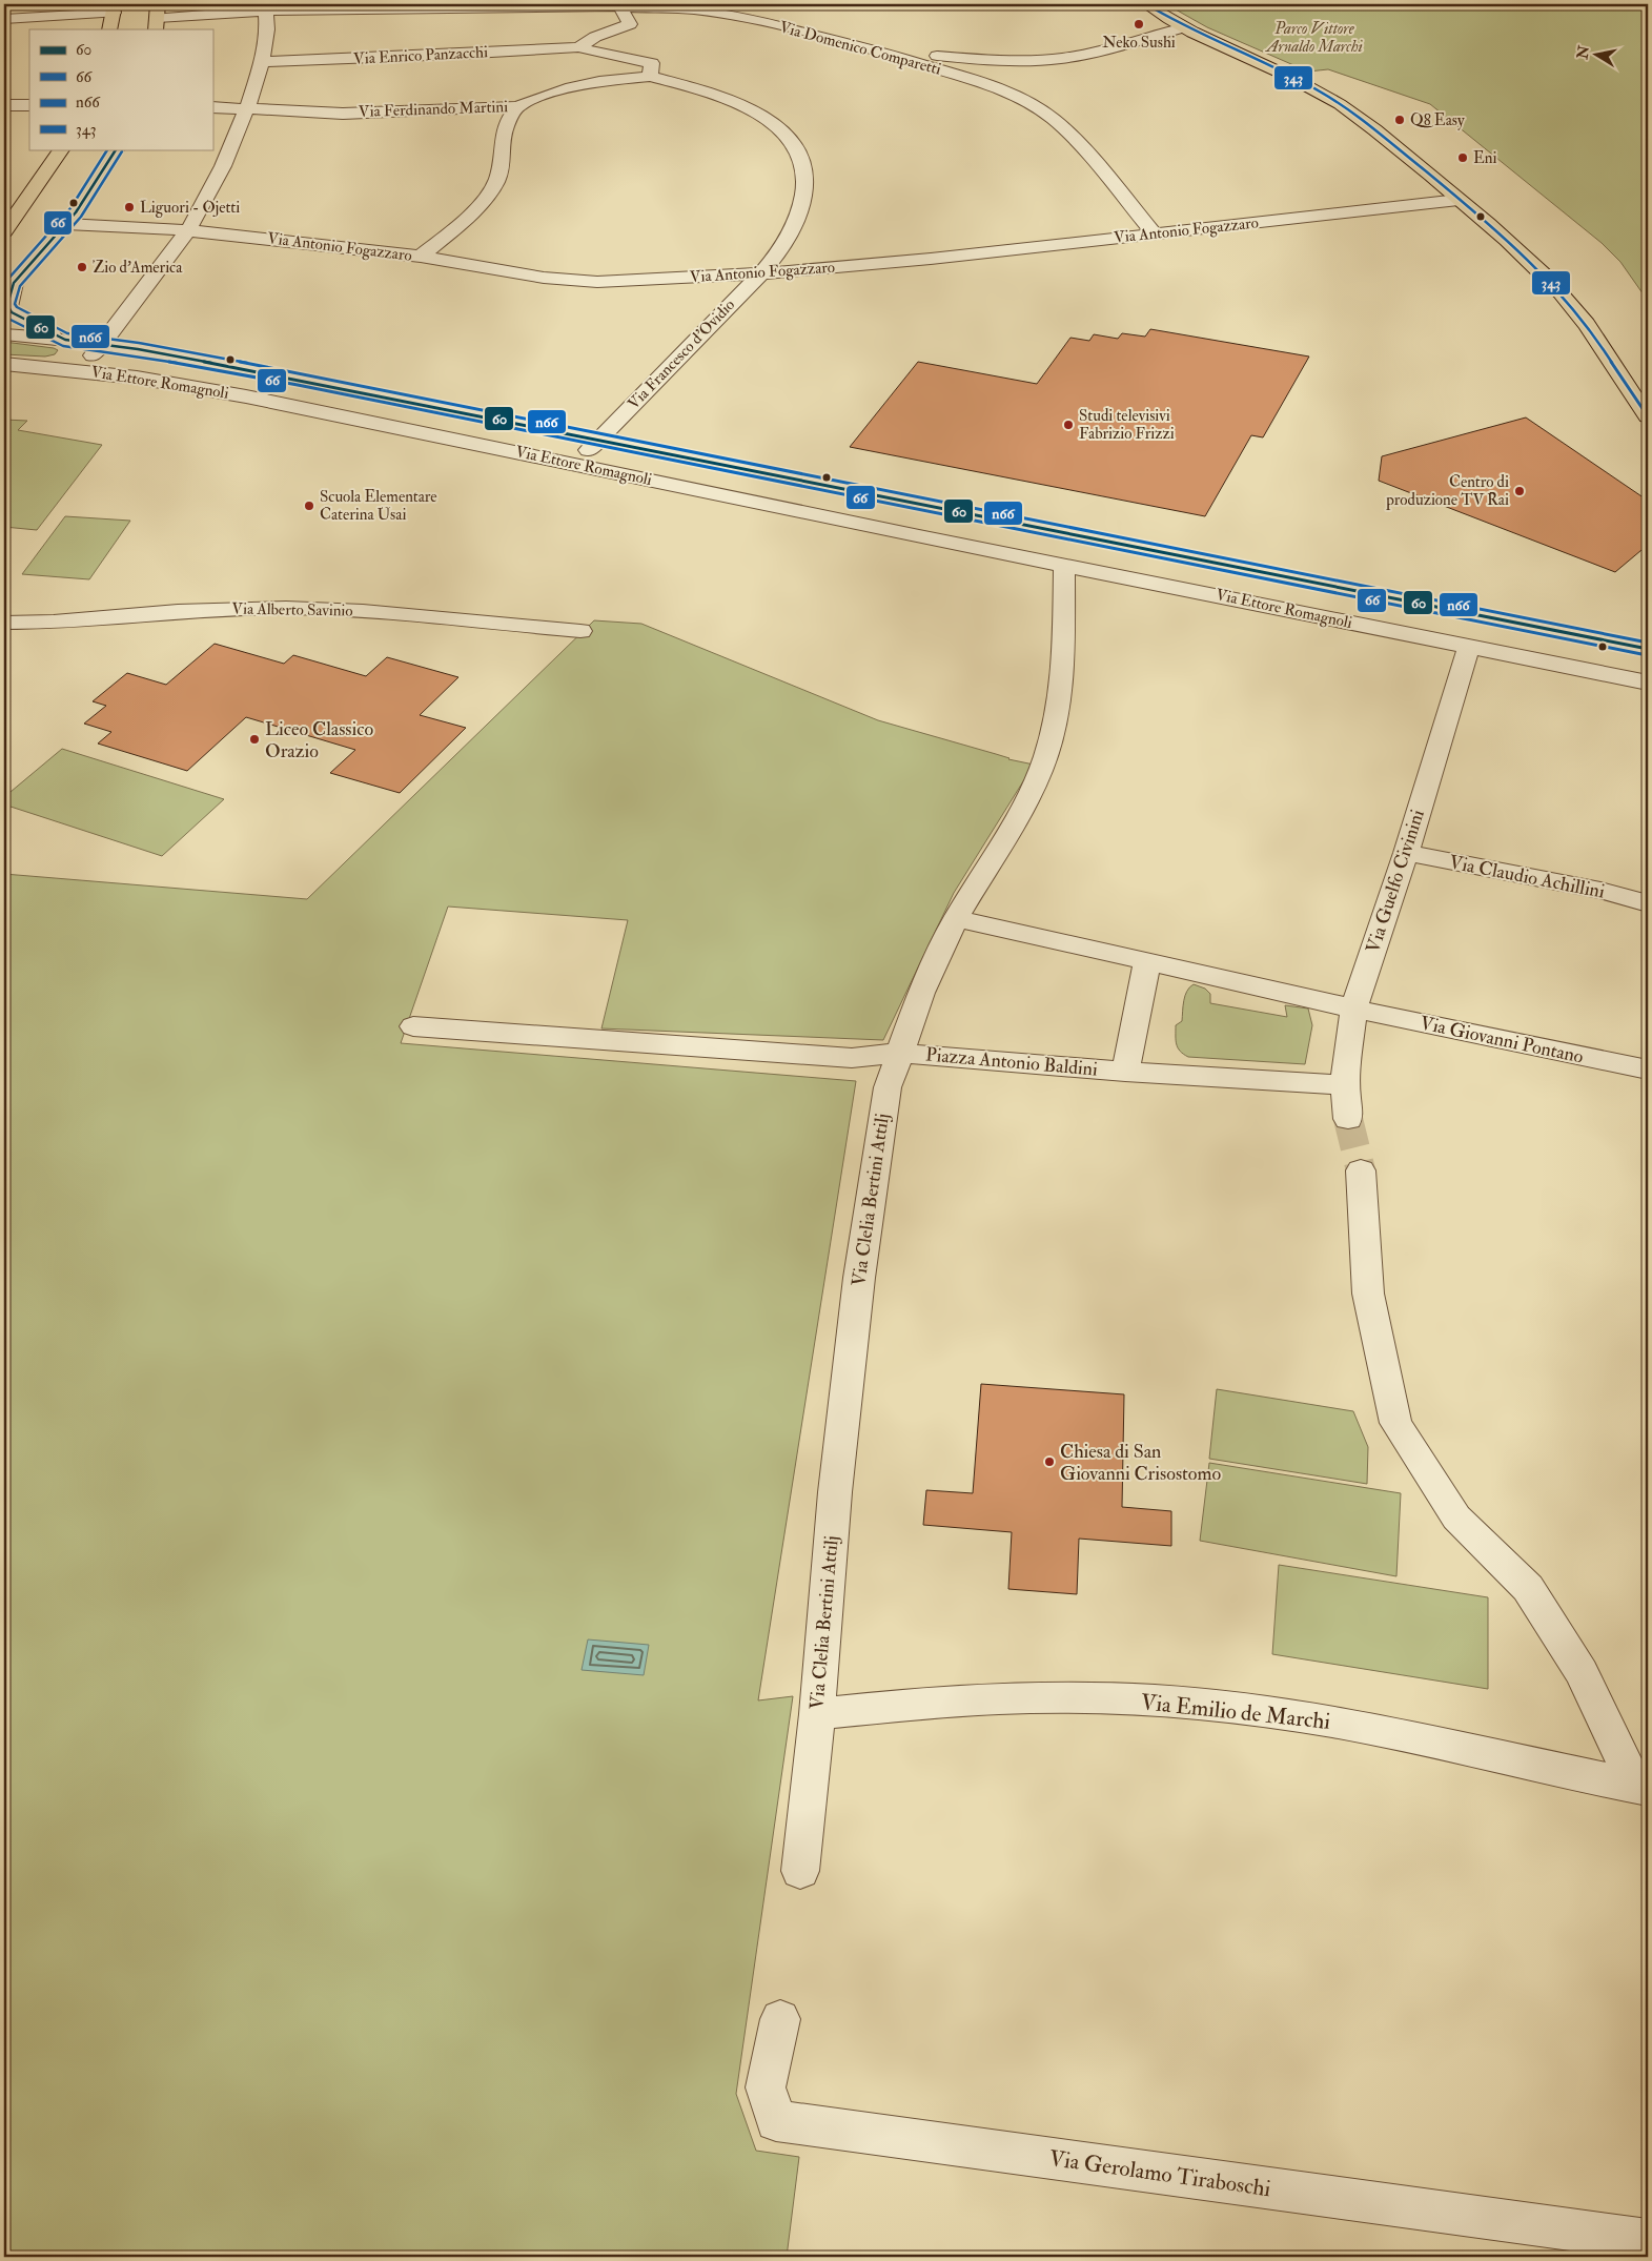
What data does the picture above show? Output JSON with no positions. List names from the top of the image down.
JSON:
{
  "streets": {
    "street": [
      "Via Domenico Comparetti",
      "Via Enrico Panzacchi",
      "Via Ferdinando Martini",
      "Via Antonio Fogazzaro",
      "Via Francesco d'Ovidio",
      "Via Ettore Romagnoli",
      "Via Alberto Savinio",
      "Via Claudio Achillini",
      "Via Guelfo Civinini",
      "Via Giovanni Pontano",
      "Piazza Antonio Baldini",
      "Via Clelia Bertini Attilj",
      "Via Emilio de Marchi",
      "Via Gerolamo Tiraboschi"
    ]
  },
  "crossings": [
    ["Via Domenico Comparetti", "Via Enrico Panzacchi"],
    ["Via Domenico Comparetti", "Via Antonio Fogazzaro"],
    ["Via Enrico Panzacchi", "Via Ferdinando Martini"],
    ["Via Enrico Panzacchi", "Via Francesco d'Ovidio"],
    ["Via Ferdinando Martini", "Via Francesco d'Ovidio"],
    ["Via Antonio Fogazzaro", "Via Francesco d'Ovidio"],
    ["Via Francesco d'Ovidio", "Via Ettore Romagnoli"],
    ["Via Ettore Romagnoli", "Via Guelfo Civinini"],
    ["Via Ettore Romagnoli", "Via Clelia Bertini Attilj"],
    ["Via Claudio Achillini", "Via Guelfo Civinini"],
    ["Via Guelfo Civinini", "Via Giovanni Pontano"],
    ["Via Guelfo Civinini", "Piazza Antonio Baldini"],
    ["Piazza Antonio Baldini", "Via Clelia Bertini Attilj"],
    ["Via Clelia Bertini Attilj", "Via Emilio de Marchi"]
  ],
  "parks": ["Parco Vittore Arnaldo Marchi"],
  "places": [
    "Neko Sushi",
    "Q8 Easy",
    "Eni",
    "Liguori - Ojetti",
    "Zio d'America",
    "Studi televisivi Fabrizio Frizzi",
    "Centro di produzione TV Rai",
    "Scuola Elementare Caterina Usai",
    "Liceo Classico Orazio",
    "Chiesa di San Giovanni Crisostomo"
  ],
  "lines": [
    "transit line 343",
    "transit line 60",
    "transit line 66",
    "transit line n66"
  ],
  "legend": [
    "60",
    "66",
    "n66",
    "343"
  ],
  "north": "left"
}
